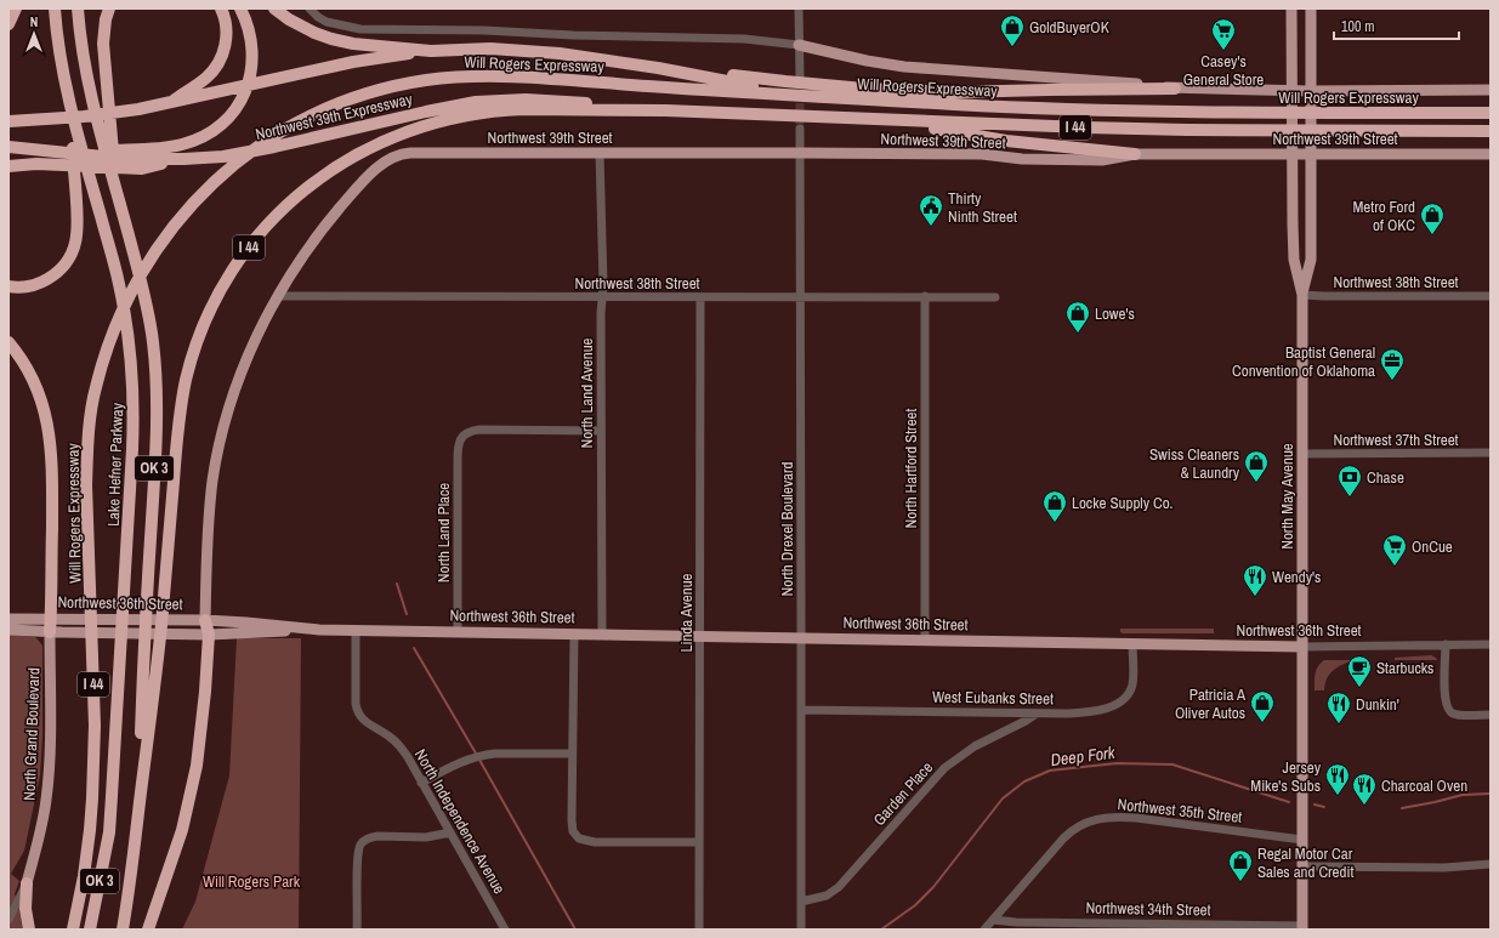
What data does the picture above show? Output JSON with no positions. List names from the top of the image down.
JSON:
{
  "streets": {
    "highway": [
      "Will Rogers Expressway",
      "Northwest 39th Expressway",
      "I 44",
      "Lake Hefner Parkway",
      "OK 3"
    ],
    "main road": [
      "Northwest 39th Street",
      "North May Avenue",
      "Northwest 36th Street",
      "North Grand Boulevard"
    ],
    "street": [
      "Northwest 38th Street",
      "North Land Avenue",
      "Northwest 37th Street",
      "North Hartford Street",
      "North Drexel Boulevard",
      "North Land Place",
      "Linda Avenue",
      "West Eubanks Street",
      "Garden Place",
      "Northwest 35th Street",
      "North Independence Avenue",
      "Northwest 34th Street"
    ]
  },
  "crossings": [
    ["Northwest 39th Expressway", "I 44"],
    ["I 44", "OK 3"],
    ["Northwest 39th Street", "Northwest 38th Street"],
    ["Northwest 39th Street", "North Land Avenue"],
    ["Northwest 39th Street", "North May Avenue"],
    ["Northwest 39th Street", "North Drexel Boulevard"],
    ["Northwest 38th Street", "North Land Avenue"],
    ["Northwest 38th Street", "North Hartford Street"],
    ["Northwest 38th Street", "North May Avenue"],
    ["Northwest 38th Street", "North Drexel Boulevard"],
    ["Northwest 38th Street", "Linda Avenue"],
    ["North Land Avenue", "North Land Place"],
    ["North Land Avenue", "Northwest 36th Street"],
    ["Northwest 37th Street", "North May Avenue"],
    ["North Hartford Street", "Northwest 36th Street"],
    ["North May Avenue", "Northwest 36th Street"],
    ["North May Avenue", "Northwest 35th Street"],
    ["North May Avenue", "Northwest 34th Street"],
    ["North Drexel Boulevard", "Northwest 36th Street"],
    ["North Drexel Boulevard", "West Eubanks Street"],
    ["North Drexel Boulevard", "Garden Place"],
    ["North Land Place", "Northwest 36th Street"],
    ["Northwest 36th Street", "Linda Avenue"],
    ["Northwest 36th Street", "West Eubanks Street"],
    ["Northwest 36th Street", "North Grand Boulevard"],
    ["Northwest 36th Street", "North Independence Avenue"],
    ["West Eubanks Street", "Garden Place"],
    ["Northwest 35th Street", "Northwest 34th Street"]
  ],
  "water": ["Deep Fork"],
  "parks": ["Will Rogers Park"],
  "places": {
    "shop": [
      "GoldBuyerOK",
      "Metro Ford of OKC",
      "Lowe's",
      "Swiss Cleaners & Laundry",
      "Locke Supply Co.",
      "Patricia A Oliver Autos",
      "Regal Motor Car Sales and Credit"
    ],
    "supermarket": ["Casey's General Store", "OnCue"],
    "public building": ["Thirty Ninth Street"],
    "office": ["Baptist General Convention of Oklahoma"],
    "bank": ["Chase"],
    "restaurant": [
      "Wendy's",
      "Dunkin'",
      "Jersey Mike's Subs",
      "Charcoal Oven"
    ],
    "cafe": ["Starbucks"]
  },
  "scale_bar": "100 m",
  "north": "top"
}
